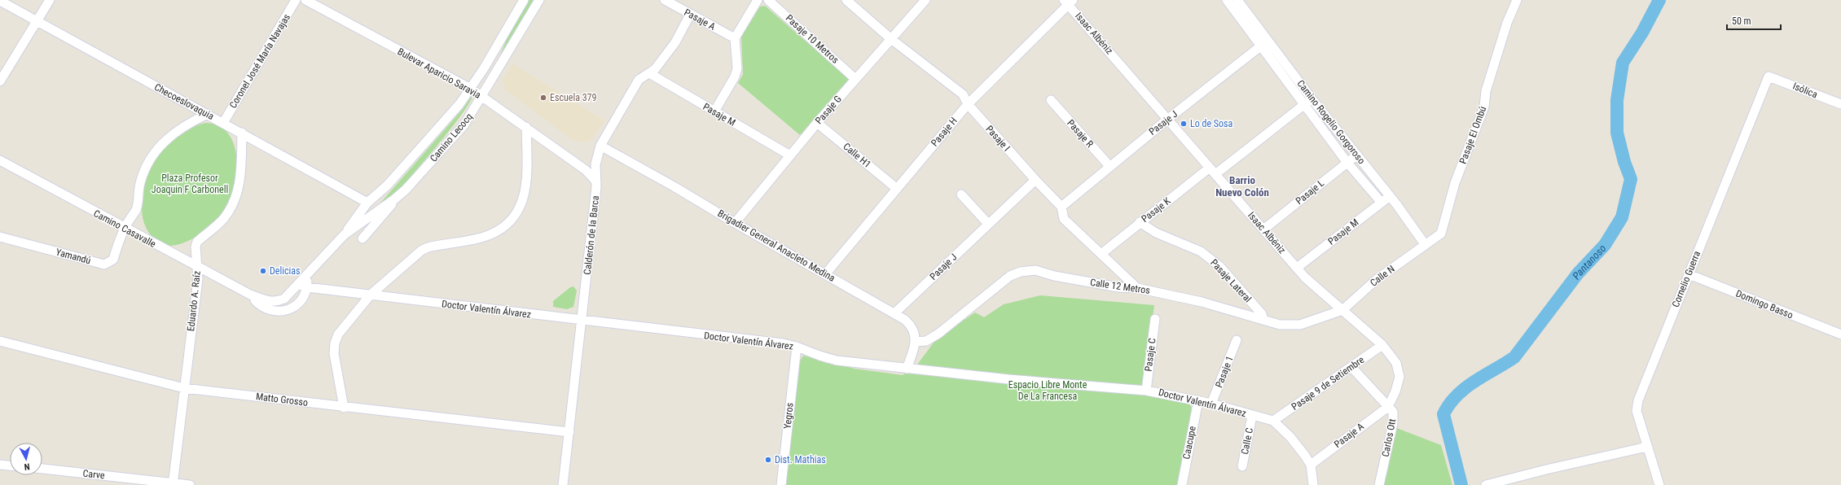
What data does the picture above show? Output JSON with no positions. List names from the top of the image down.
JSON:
{
  "streets": {
    "street": [
      "Pasaje A",
      "Isaac Albéniz",
      "Pasaje 10 Metros",
      "Coronel José María Navajas",
      "Bulevar Aparicio Saravia",
      "Isólica",
      "Checoeslovaquia",
      "Pasaje G",
      "Pasaje M",
      "Camino Rogelio Gorgoroso",
      "Pasaje J",
      "Pasaje H",
      "Pasaje R",
      "Pasaje El Ombú",
      "Camino Lecocq",
      "Pasaje I",
      "Calle H1",
      "Pasaje L",
      "Pasaje K",
      "Camino Casavalle",
      "Calderón de la Barca",
      "Brigadier General Anacleto Medina",
      "Yamandú",
      "Calle N",
      "Cornelio Guerra",
      "Pasaje Lateral",
      "Calle 12 Metros",
      "Eduardo A. Raíz",
      "Domingo Basso",
      "Doctor Valentín Álvarez",
      "Pasaje C",
      "Pasaje 1",
      "Pasaje 9 de Setiembre",
      "Matto Grosso",
      "Yegros",
      "Carlos Ott",
      "Calle C",
      "Caacupe",
      "Carve"
    ]
  },
  "crossings": [
    ["Pasaje A", "Isaac Albéniz"],
    ["Pasaje A", "Calderón de la Barca"],
    ["Pasaje A", "Carlos Ott"],
    ["Isaac Albéniz", "Pasaje M"],
    ["Isaac Albéniz", "Pasaje J"],
    ["Isaac Albéniz", "Pasaje H"],
    ["Isaac Albéniz", "Pasaje L"],
    ["Isaac Albéniz", "Pasaje K"],
    ["Isaac Albéniz", "Calle N"],
    ["Isaac Albéniz", "Calle 12 Metros"],
    ["Isaac Albéniz", "Pasaje 9 de Setiembre"],
    ["Isaac Albéniz", "Carlos Ott"],
    ["Pasaje 10 Metros", "Pasaje G"],
    ["Coronel José María Navajas", "Checoeslovaquia"],
    ["Bulevar Aparicio Saravia", "Camino Lecocq"],
    ["Bulevar Aparicio Saravia", "Calderón de la Barca"],
    ["Isólica", "Cornelio Guerra"],
    ["Checoeslovaquia", "Camino Lecocq"],
    ["Checoeslovaquia", "Eduardo A. Raíz"],
    ["Pasaje G", "Pasaje M"],
    ["Pasaje G", "Pasaje I"],
    ["Pasaje G", "Calle H1"],
    ["Pasaje G", "Brigadier General Anacleto Medina"],
    ["Pasaje M", "Camino Rogelio Gorgoroso"],
    ["Pasaje M", "Calderón de la Barca"],
    ["Camino Rogelio Gorgoroso", "Pasaje J"],
    ["Camino Rogelio Gorgoroso", "Pasaje El Ombú"],
    ["Camino Rogelio Gorgoroso", "Pasaje L"],
    ["Camino Rogelio Gorgoroso", "Pasaje K"],
    ["Camino Rogelio Gorgoroso", "Calle N"],
    ["Pasaje J", "Pasaje R"],
    ["Pasaje J", "Pasaje I"],
    ["Pasaje J", "Brigadier General Anacleto Medina"],
    ["Pasaje H", "Pasaje I"],
    ["Pasaje H", "Calle H1"],
    ["Pasaje H", "Brigadier General Anacleto Medina"],
    ["Pasaje El Ombú", "Calle N"],
    ["Camino Lecocq", "Camino Casavalle"],
    ["Camino Lecocq", "Doctor Valentín Álvarez"],
    ["Pasaje I", "Pasaje K"],
    ["Pasaje I", "Calle 12 Metros"],
    ["Pasaje K", "Pasaje Lateral"],
    ["Camino Casavalle", "Yamandú"],
    ["Camino Casavalle", "Eduardo A. Raíz"],
    ["Calderón de la Barca", "Brigadier General Anacleto Medina"],
    ["Calderón de la Barca", "Doctor Valentín Álvarez"],
    ["Calderón de la Barca", "Matto Grosso"],
    ["Brigadier General Anacleto Medina", "Calle 12 Metros"],
    ["Brigadier General Anacleto Medina", "Doctor Valentín Álvarez"],
    ["Calle N", "Calle 12 Metros"],
    ["Cornelio Guerra", "Domingo Basso"],
    ["Pasaje Lateral", "Calle 12 Metros"],
    ["Eduardo A. Raíz", "Matto Grosso"],
    ["Eduardo A. Raíz", "Carve"],
    ["Doctor Valentín Álvarez", "Pasaje C"],
    ["Doctor Valentín Álvarez", "Pasaje 1"],
    ["Doctor Valentín Álvarez", "Pasaje 9 de Setiembre"],
    ["Doctor Valentín Álvarez", "Yegros"],
    ["Doctor Valentín Álvarez", "Calle C"],
    ["Doctor Valentín Álvarez", "Caacupe"],
    ["Pasaje 9 de Setiembre", "Carlos Ott"]
  ],
  "districts": ["Barrio Nuevo Colón"],
  "water": ["Pantanoso"],
  "parks": ["Plaza Profesor Joaquin F Carbonell", "Espacio Libre Monte De La Francesa"],
  "places": [
    "Escuela 379",
    "Lo de Sosa",
    "Delicias",
    "Dist. Mathias"
  ],
  "scale_bar": "50 m",
  "north": "bottom"
}
